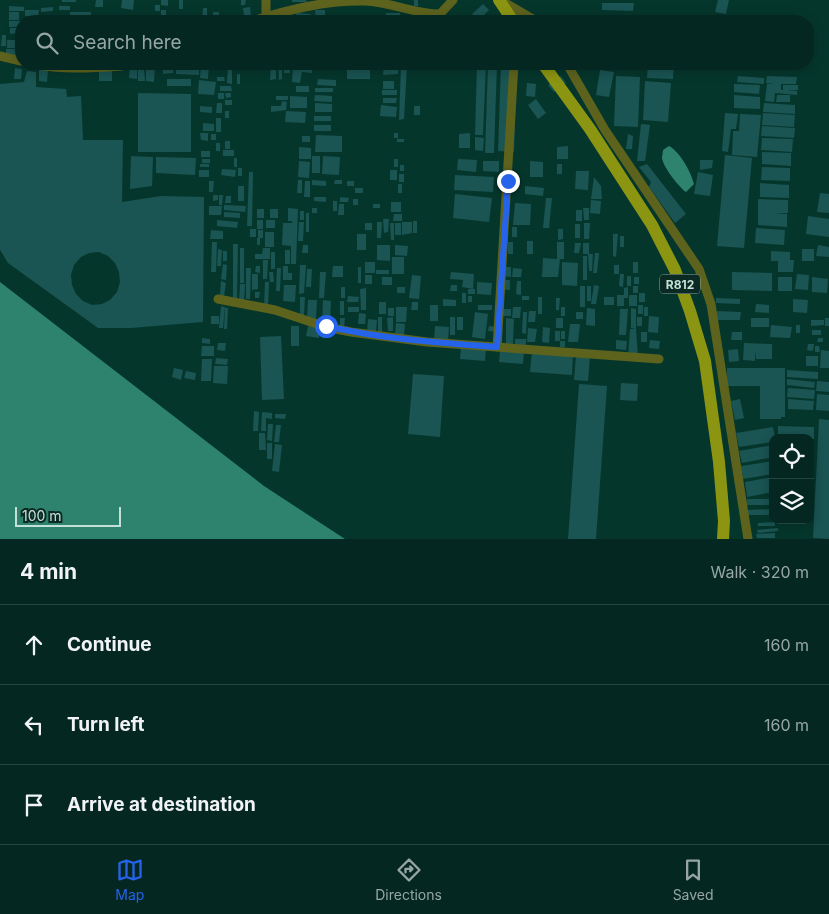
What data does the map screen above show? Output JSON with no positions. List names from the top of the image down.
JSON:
{
  "streets": {
    "main road": ["R812"]
  },
  "scale_bar": "100 m",
  "page": {
    "search": "Search here",
    "scale": "100 m",
    "heading": ["4 min", "Walk · 320 m"],
    "list": [
      ["Continue", "160 m"],
      ["Turn left", "160 m"],
      "Arrive at destination"
    ],
    "nav": ["Map", "Directions", "Saved"]
  }
}
